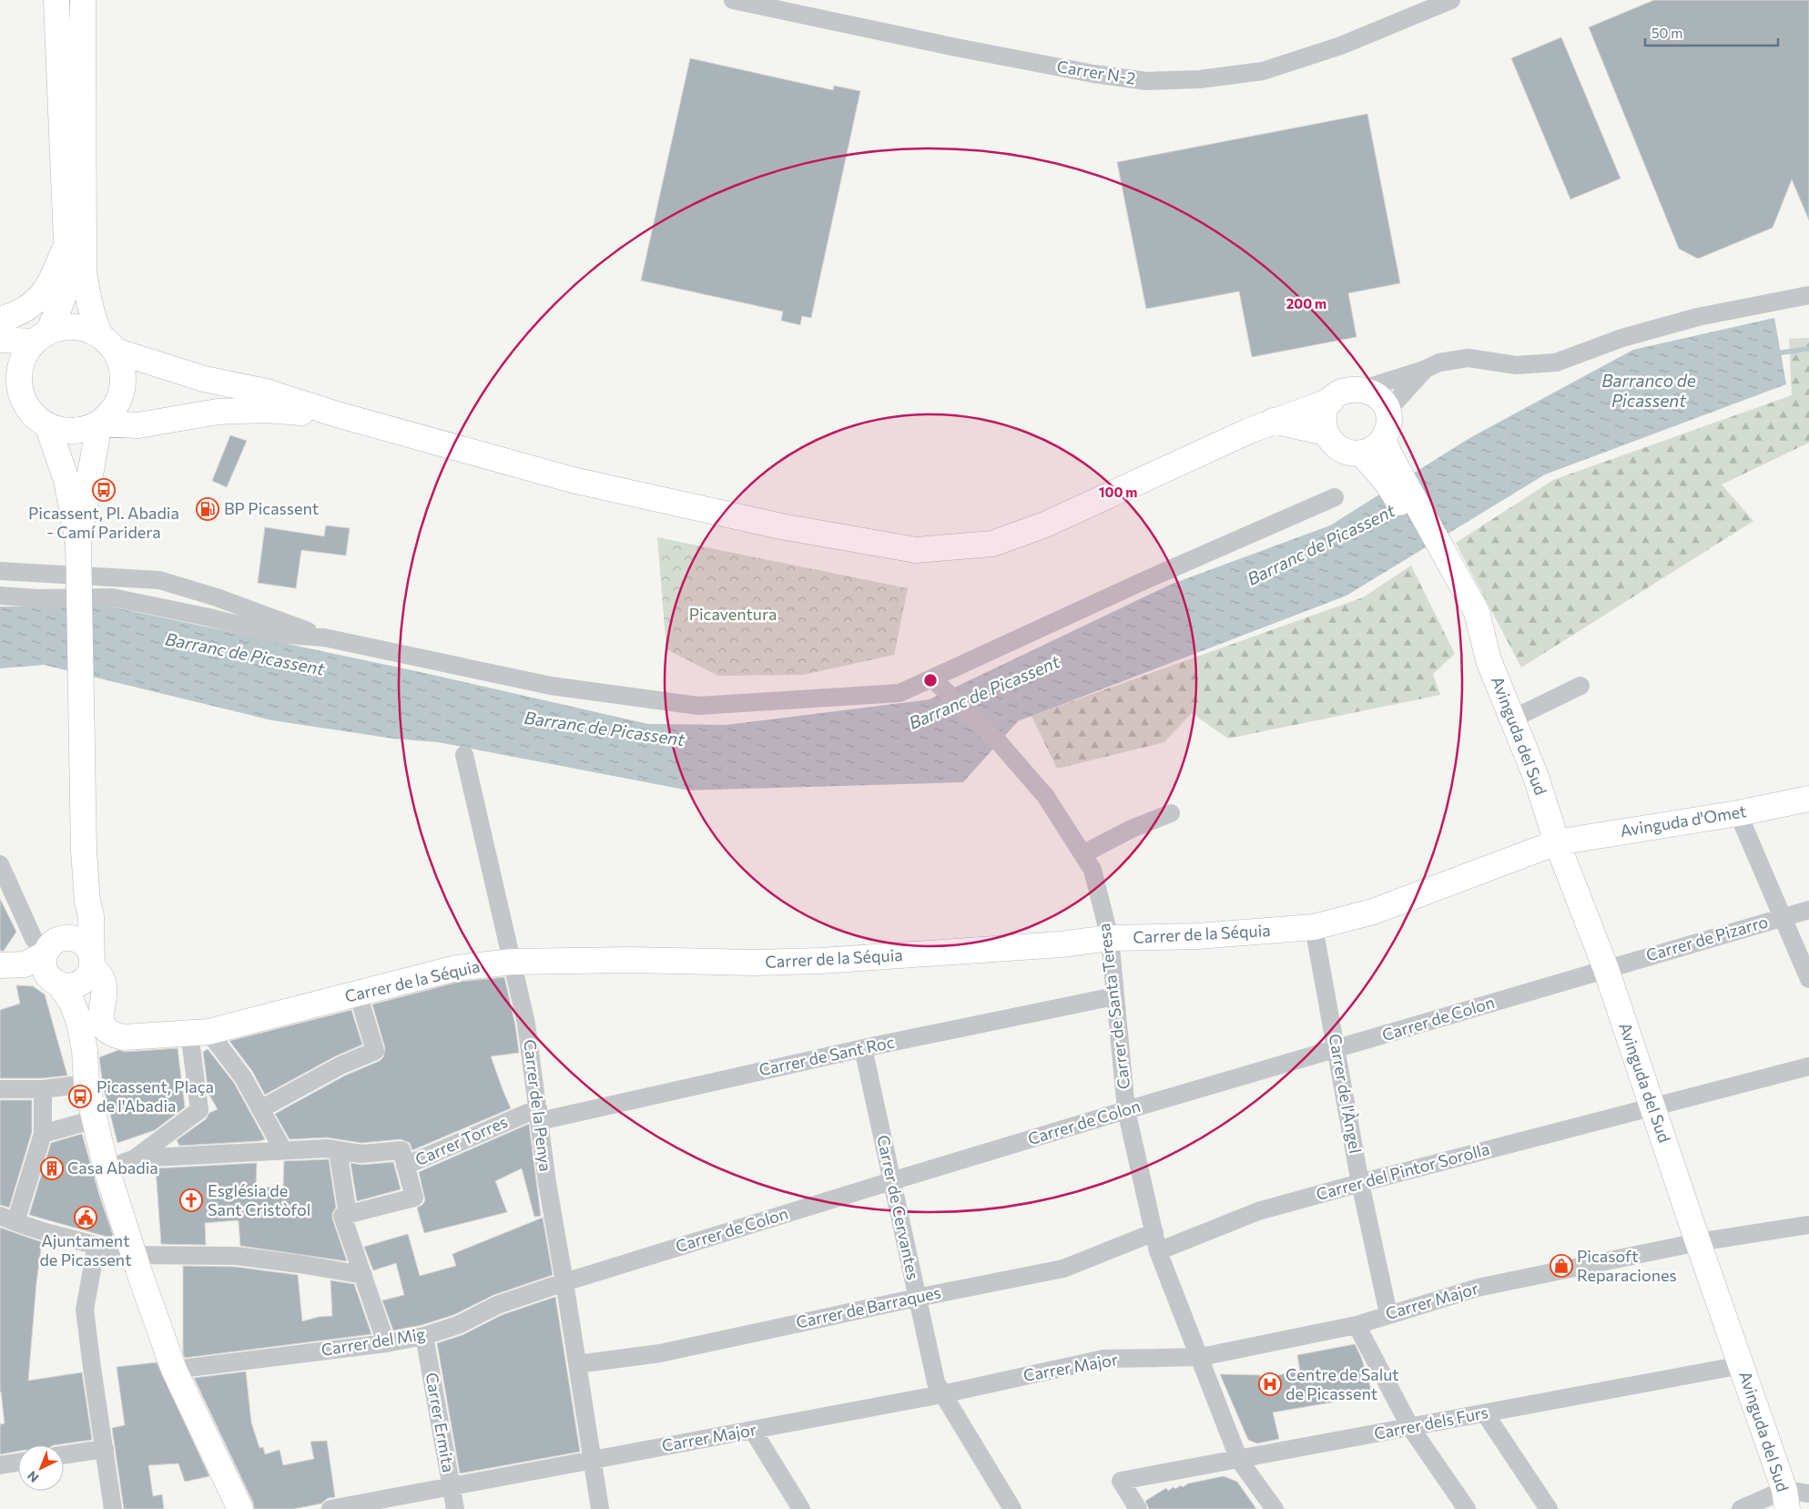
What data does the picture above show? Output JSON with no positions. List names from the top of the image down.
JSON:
{
  "streets": {
    "street": [
      "Carrer N-2",
      "Avinguda del Sud",
      "Avinguda d'Omet",
      "Carrer de la Séquia",
      "Carrer de Pizarro",
      "Carrer de Santa Teresa",
      "Carrer de Colon",
      "Carrer de Sant Roc",
      "Carrer de l'Àngel",
      "Carrer de la Penya",
      "Carrer Torres",
      "Carrer del Pintor Sorolla",
      "Carrer de Cervantes",
      "Carrer Major",
      "Carrer de Barraques",
      "Carrer del Mig",
      "Carrer Ermita",
      "Carrer dels Furs"
    ]
  },
  "crossings": [
    ["Avinguda del Sud", "Avinguda d'Omet"],
    ["Avinguda del Sud", "Carrer de la Séquia"],
    ["Avinguda del Sud", "Carrer de Pizarro"],
    ["Avinguda del Sud", "Carrer de Colon"],
    ["Avinguda del Sud", "Carrer del Pintor Sorolla"],
    ["Avinguda del Sud", "Carrer Major"],
    ["Avinguda del Sud", "Carrer dels Furs"],
    ["Avinguda d'Omet", "Carrer de la Séquia"],
    ["Carrer de la Séquia", "Carrer de Santa Teresa"],
    ["Carrer de la Séquia", "Carrer de l'Àngel"],
    ["Carrer de la Séquia", "Carrer de la Penya"],
    ["Carrer de Pizarro", "Carrer de Colon"],
    ["Carrer de Santa Teresa", "Carrer de Colon"],
    ["Carrer de Santa Teresa", "Carrer de Sant Roc"],
    ["Carrer de Santa Teresa", "Carrer del Pintor Sorolla"],
    ["Carrer de Santa Teresa", "Carrer Major"],
    ["Carrer de Santa Teresa", "Carrer de Barraques"],
    ["Carrer de Santa Teresa", "Carrer dels Furs"],
    ["Carrer de Colon", "Carrer de l'Àngel"],
    ["Carrer de Colon", "Carrer de la Penya"],
    ["Carrer de Colon", "Carrer de Cervantes"],
    ["Carrer de Colon", "Carrer del Mig"],
    ["Carrer de Sant Roc", "Carrer de la Penya"],
    ["Carrer de Sant Roc", "Carrer Torres"],
    ["Carrer de Sant Roc", "Carrer de Cervantes"],
    ["Carrer de l'Àngel", "Carrer del Pintor Sorolla"],
    ["Carrer de l'Àngel", "Carrer Major"],
    ["Carrer de la Penya", "Carrer Torres"],
    ["Carrer de la Penya", "Carrer Major"],
    ["Carrer de la Penya", "Carrer de Barraques"],
    ["Carrer de la Penya", "Carrer del Mig"],
    ["Carrer de Cervantes", "Carrer Major"],
    ["Carrer de Cervantes", "Carrer de Barraques"],
    ["Carrer Major", "Carrer Ermita"],
    ["Carrer del Mig", "Carrer Ermita"]
  ],
  "water": ["Barranco de Picassent", "Barranc de Picassent"],
  "parks": ["Picaventura"],
  "places": {
    "bus stop": ["Picassent, Pl. Abadia - Camí Paridera", "Picassent, Plaça de l'Abadia"],
    "fuel station": ["BP Picassent"],
    "building": ["Casa Abadia"],
    "church": ["Església de Sant Cristòfol"],
    "public building": ["Ajuntament de Picassent"],
    "shop": ["Picasoft Reparaciones"],
    "hospital": ["Centre de Salut de Picassent"]
  },
  "scale_bar": "50 m",
  "north": "bottom left",
  "rings": ["200 m", "100 m"]
}
